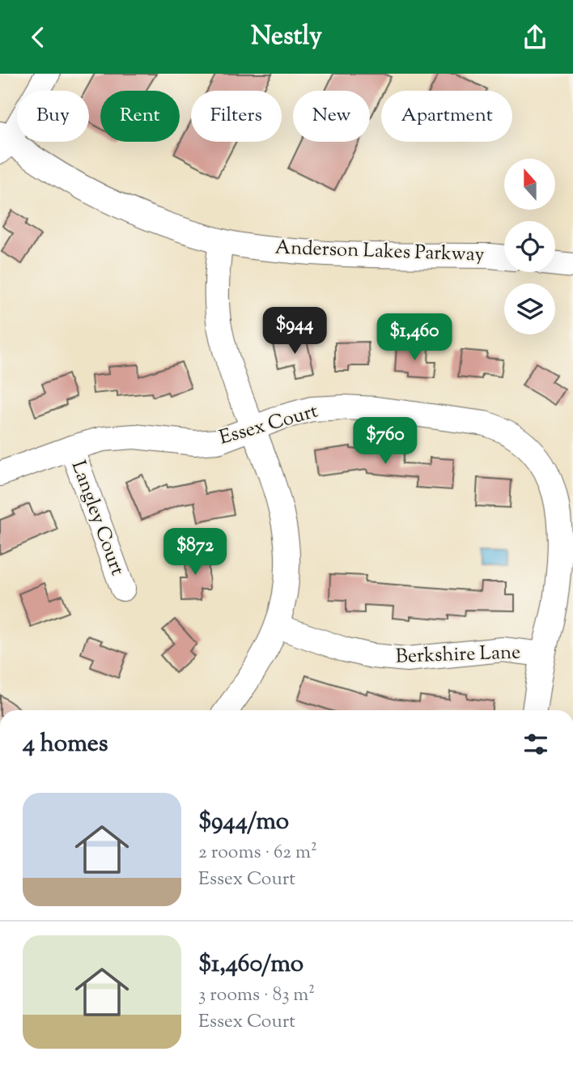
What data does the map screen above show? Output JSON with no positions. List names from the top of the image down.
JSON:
{
  "streets": {
    "street": [
      "Anderson Lakes Parkway",
      "Essex Court",
      "Langley Court",
      "Berkshire Lane"
    ]
  },
  "crossings": [
    ["Essex Court", "Langley Court"],
    ["Essex Court", "Berkshire Lane"]
  ],
  "north": "top",
  "page": {
    "header": "Nestly",
    "chip": [
      "Buy",
      "Rent",
      "Filters",
      "New",
      "Apartment"
    ],
    "price": [
      "$944",
      "$1,460",
      "$760",
      "$872"
    ],
    "heading": "4 homes",
    "list": [
      {
        "name": "$944/mo",
        "note": "2 rooms · 62 m² · Essex Court"
      },
      {
        "name": "$1,460/mo",
        "note": "3 rooms · 83 m² · Essex Court"
      }
    ]
  }
}
